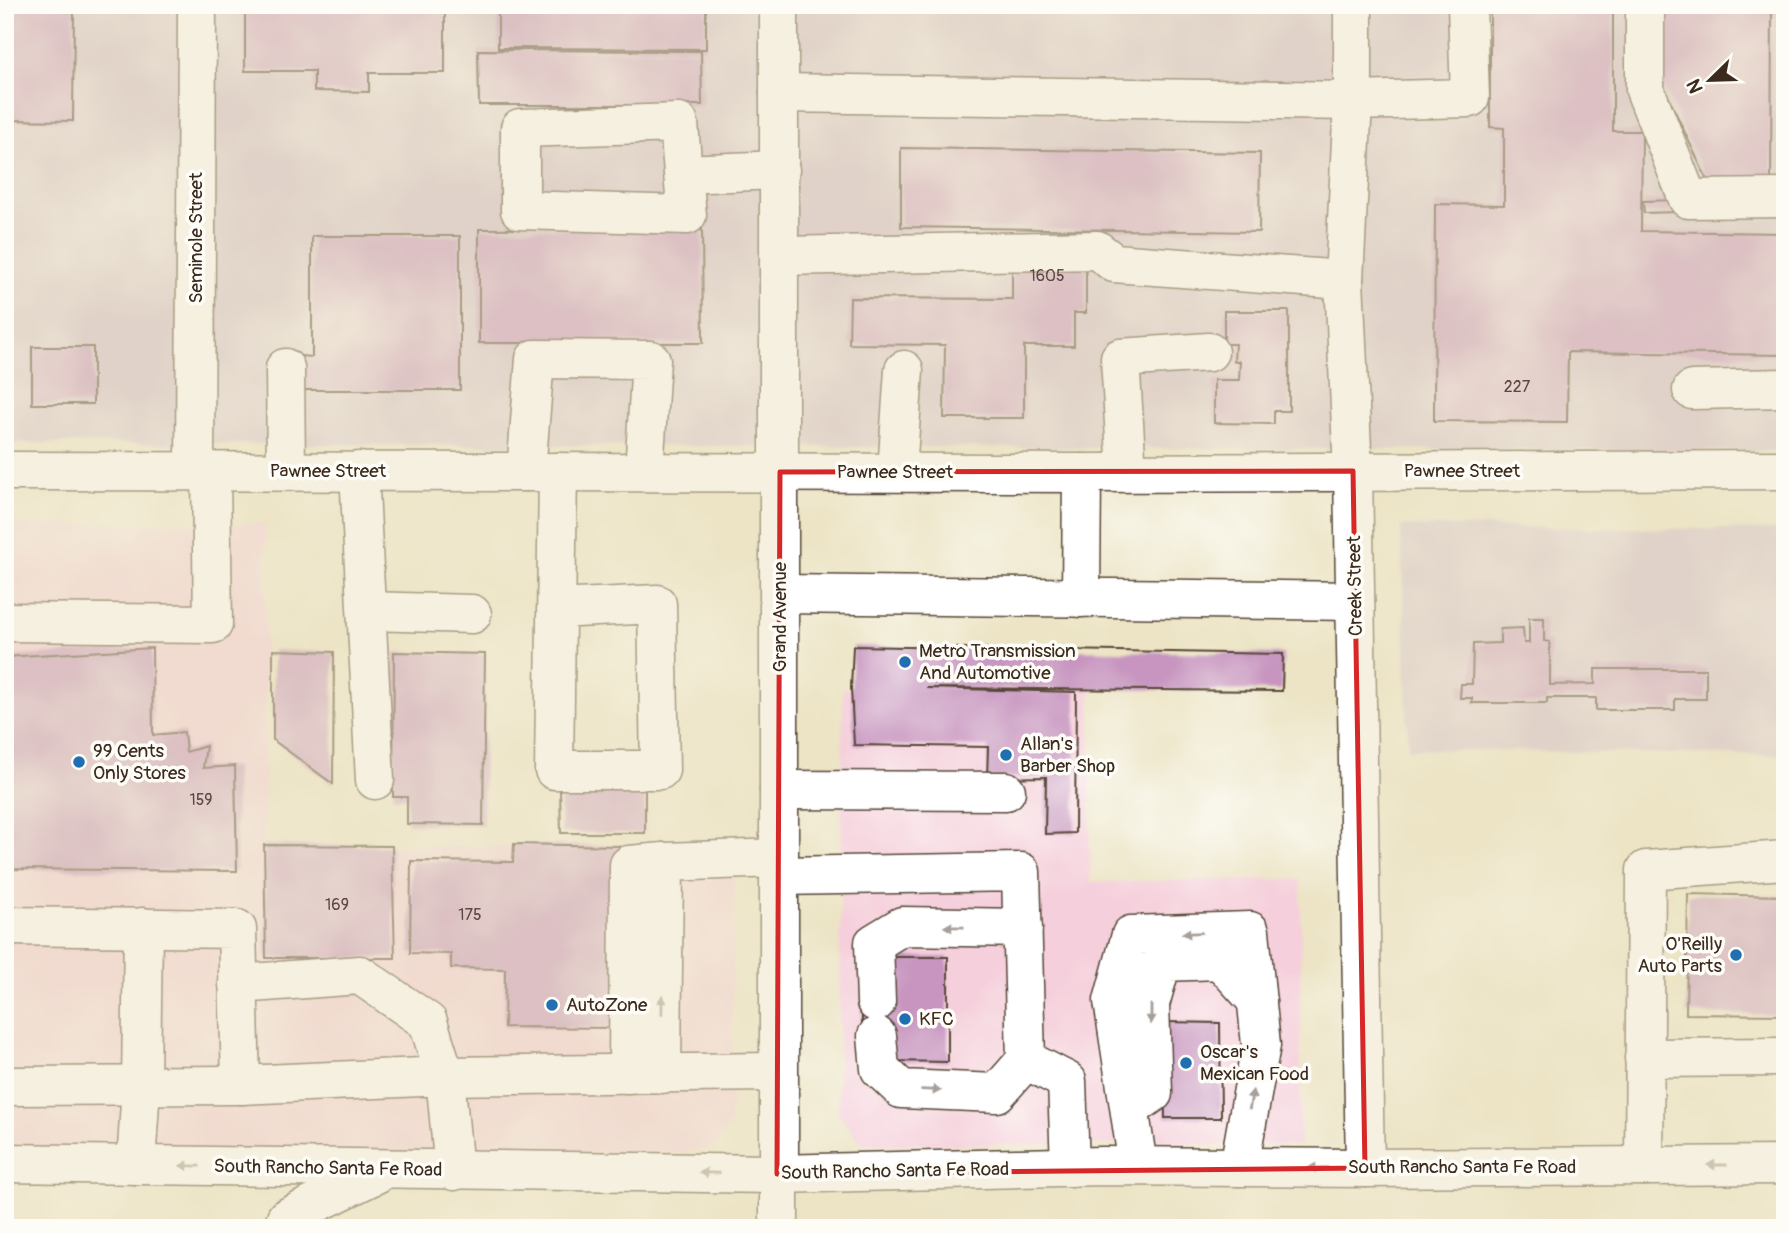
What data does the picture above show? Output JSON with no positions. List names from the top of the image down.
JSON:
{
  "streets": {
    "street": [
      "Seminole Street",
      "Pawnee Street",
      "Creek Street",
      "Grand Avenue",
      "South Rancho Santa Fe Road"
    ]
  },
  "crossings": [
    ["Seminole Street", "Pawnee Street"],
    ["Pawnee Street", "Creek Street"],
    ["Pawnee Street", "Grand Avenue"],
    ["Creek Street", "South Rancho Santa Fe Road"],
    ["Grand Avenue", "South Rancho Santa Fe Road"]
  ],
  "places": [
    "Metro Transmission And Automotive",
    "Allan's Barber Shop",
    "99 Cents Only Stores",
    "O'Reilly Auto Parts",
    "AutoZone",
    "KFC",
    "Oscar's Mexican Food"
  ],
  "house_numbers": [
    "1605",
    "227",
    "159",
    "169",
    "175"
  ],
  "north": "bottom left"
}
